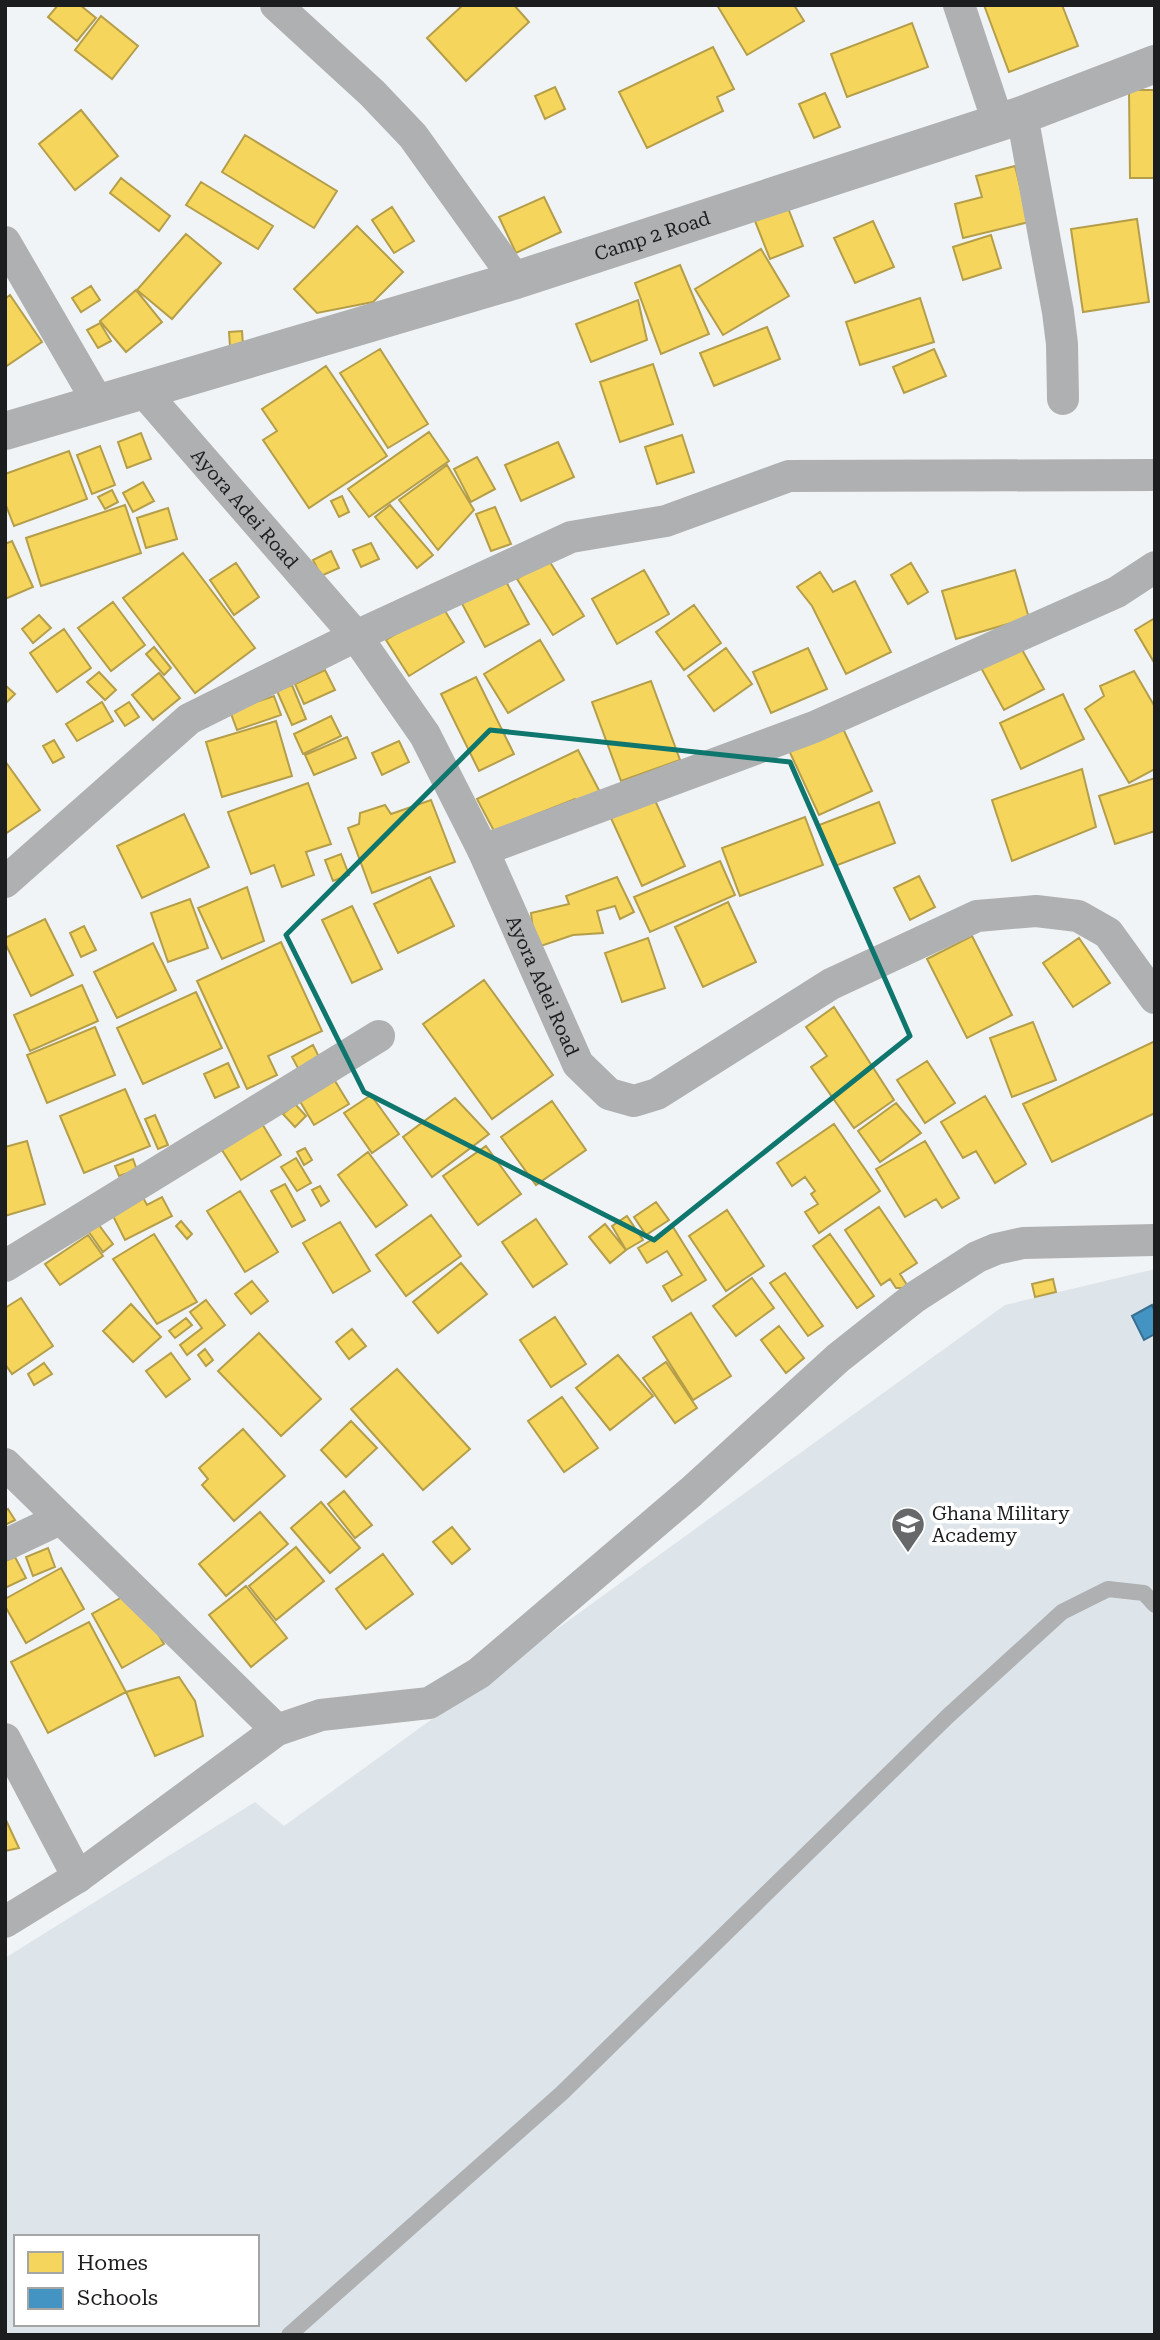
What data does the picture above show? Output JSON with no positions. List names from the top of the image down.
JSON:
{
  "streets": {
    "street": ["Camp 2 Road", "Ayora Adei Road"]
  },
  "crossings": [
    ["Camp 2 Road", "Ayora Adei Road"]
  ],
  "places": {
    "school or university": ["Ghana Military Academy"]
  },
  "legend": ["Homes", "Schools"]
}
